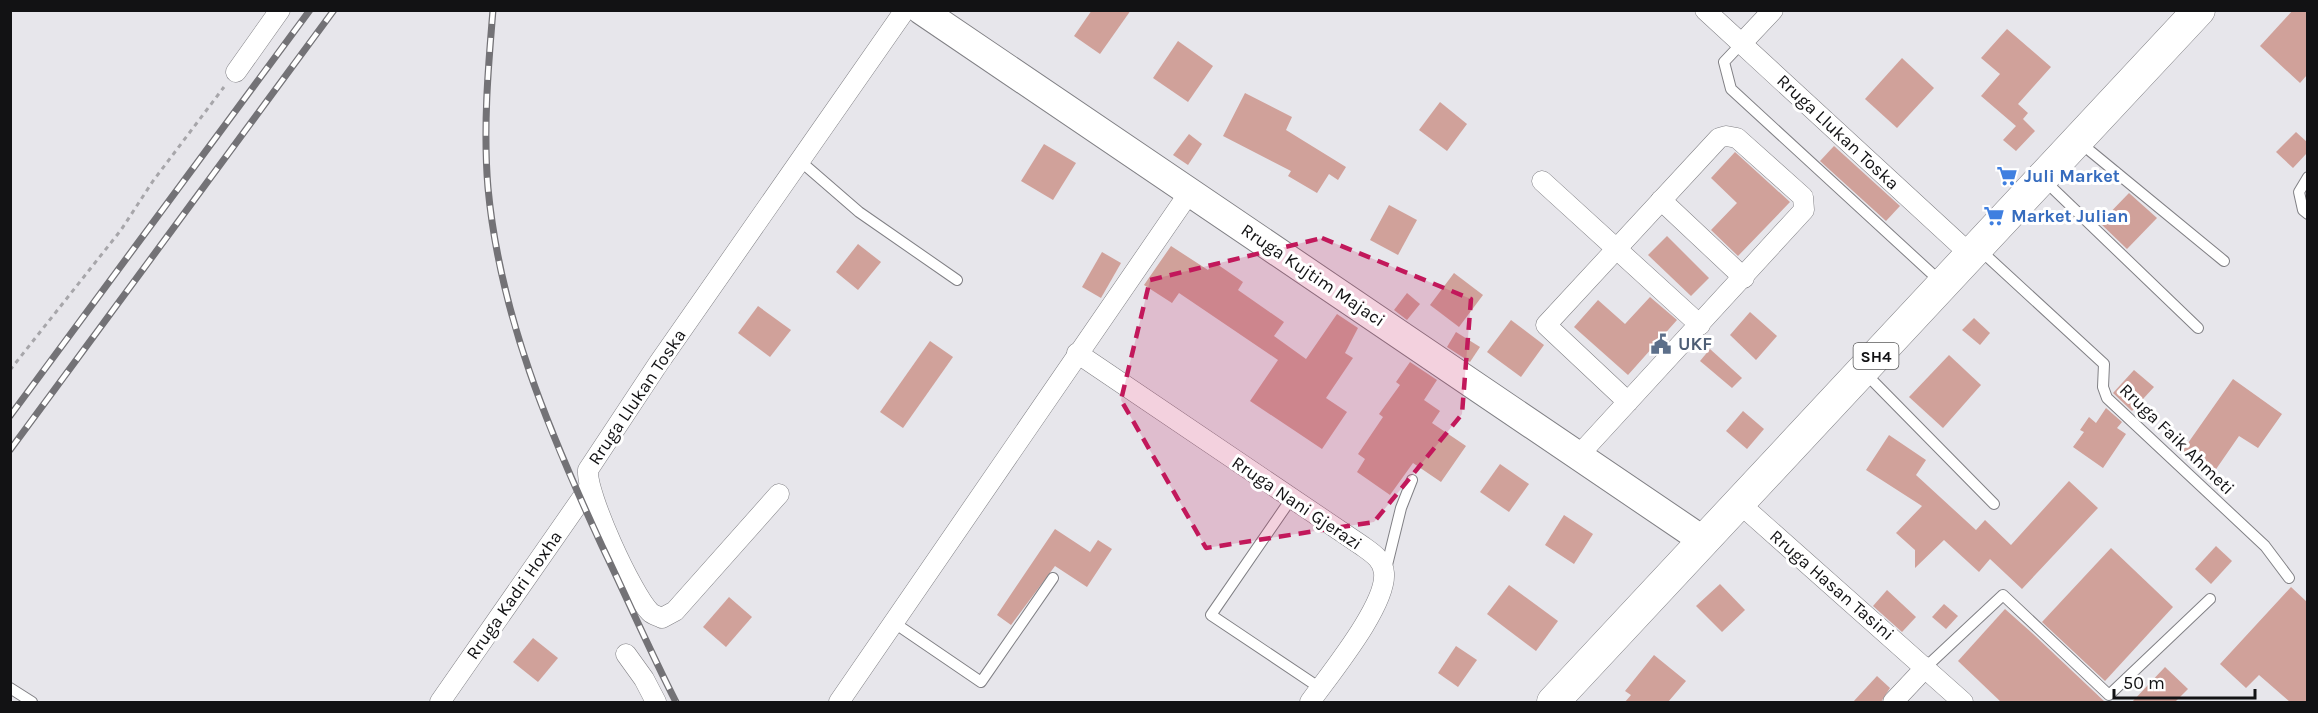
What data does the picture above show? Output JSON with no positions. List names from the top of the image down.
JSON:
{
  "streets": {
    "main road": ["SH4"],
    "street": [
      "Rruga Llukan Toska",
      "Rruga Kujtim Majaci",
      "Rruga Nani Gjerazi",
      "Rruga Hasan Tasini",
      "Rruga Kadri Hoxha"
    ],
    "lane": ["Rruga Faik Ahmeti"]
  },
  "crossings": [
    ["Rruga Llukan Toska", "SH4"],
    ["Rruga Llukan Toska", "Rruga Faik Ahmeti"],
    ["Rruga Llukan Toska", "Rruga Kadri Hoxha"],
    ["Rruga Kujtim Majaci", "SH4"],
    ["SH4", "Rruga Faik Ahmeti"],
    ["SH4", "Rruga Hasan Tasini"]
  ],
  "places": {
    "supermarket": ["Juli Market", "Market Julian"],
    "public building": ["UKF"]
  },
  "scale_bar": "50 m"
}
